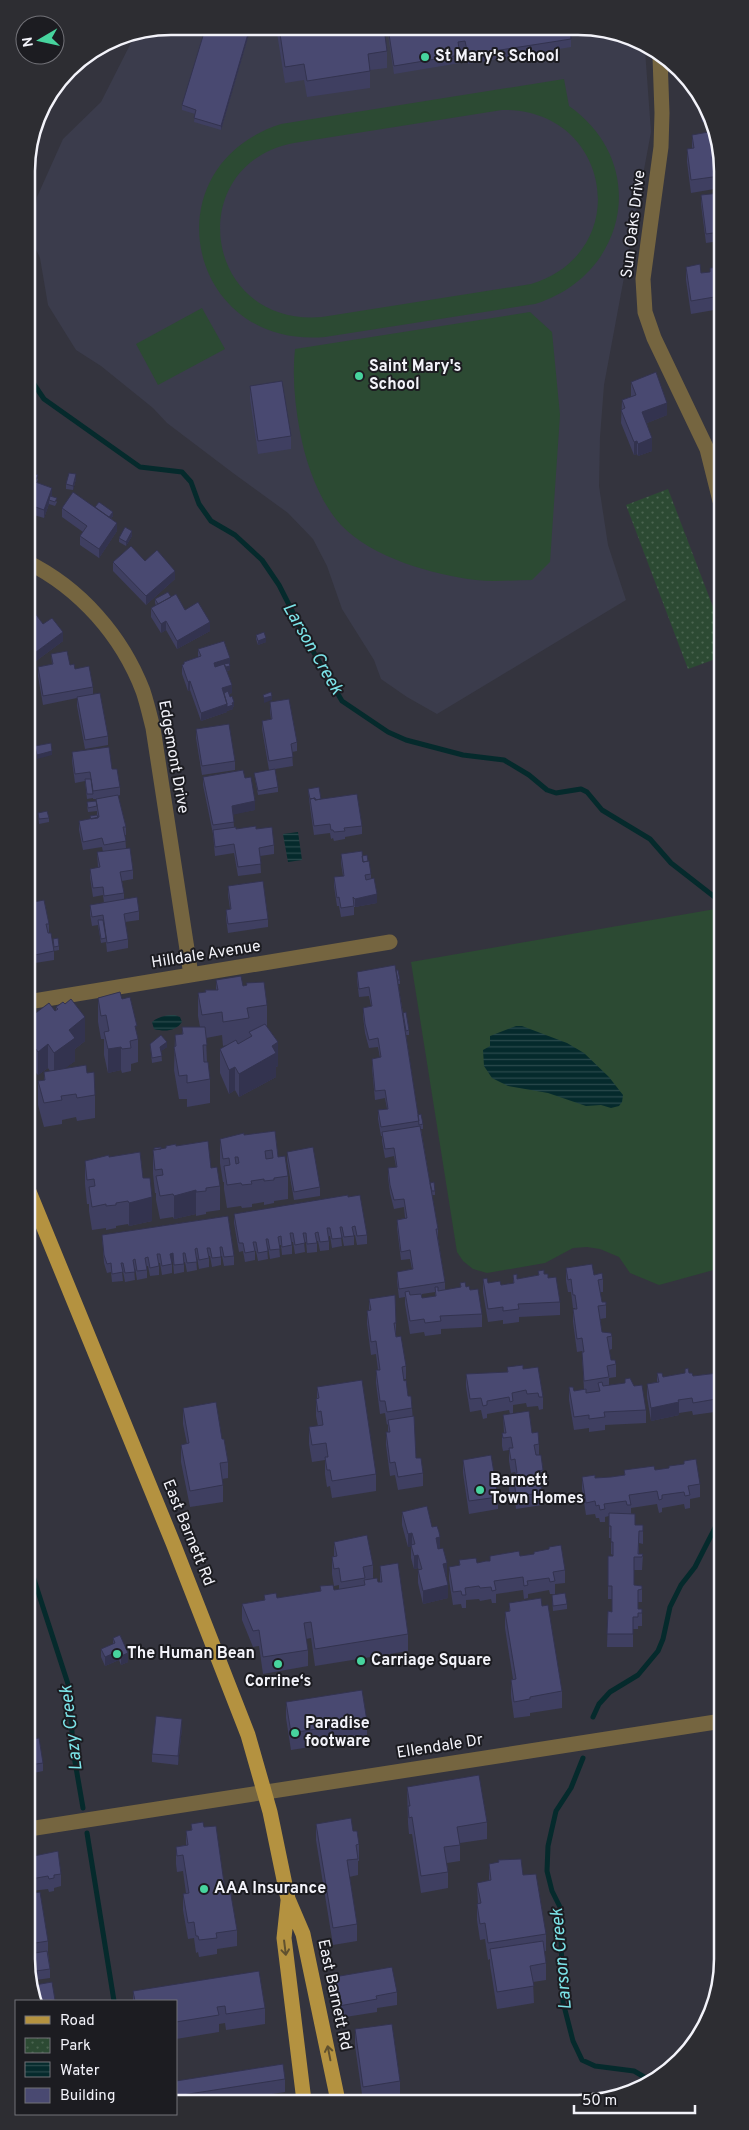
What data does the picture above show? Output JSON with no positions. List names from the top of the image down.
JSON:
{
  "streets": {
    "main road": ["East Barnett Rd"],
    "street": [
      "Sun Oaks Drive",
      "Edgemont Drive",
      "Hilldale Avenue",
      "Ellendale Dr"
    ]
  },
  "crossings": [
    ["Edgemont Drive", "Hilldale Avenue"],
    ["East Barnett Rd", "Ellendale Dr"]
  ],
  "water": ["Larson Creek", "Lazy Creek"],
  "places": [
    "St Mary's School",
    "Saint Mary's School",
    "Barnett Town Homes",
    "The Human Bean",
    "Carriage Square",
    "Corrine‘s",
    "Paradise footware",
    "AAA Insurance"
  ],
  "legend": [
    "Road",
    "Park",
    "Water",
    "Building"
  ],
  "scale_bar": "50 m",
  "north": "left"
}
